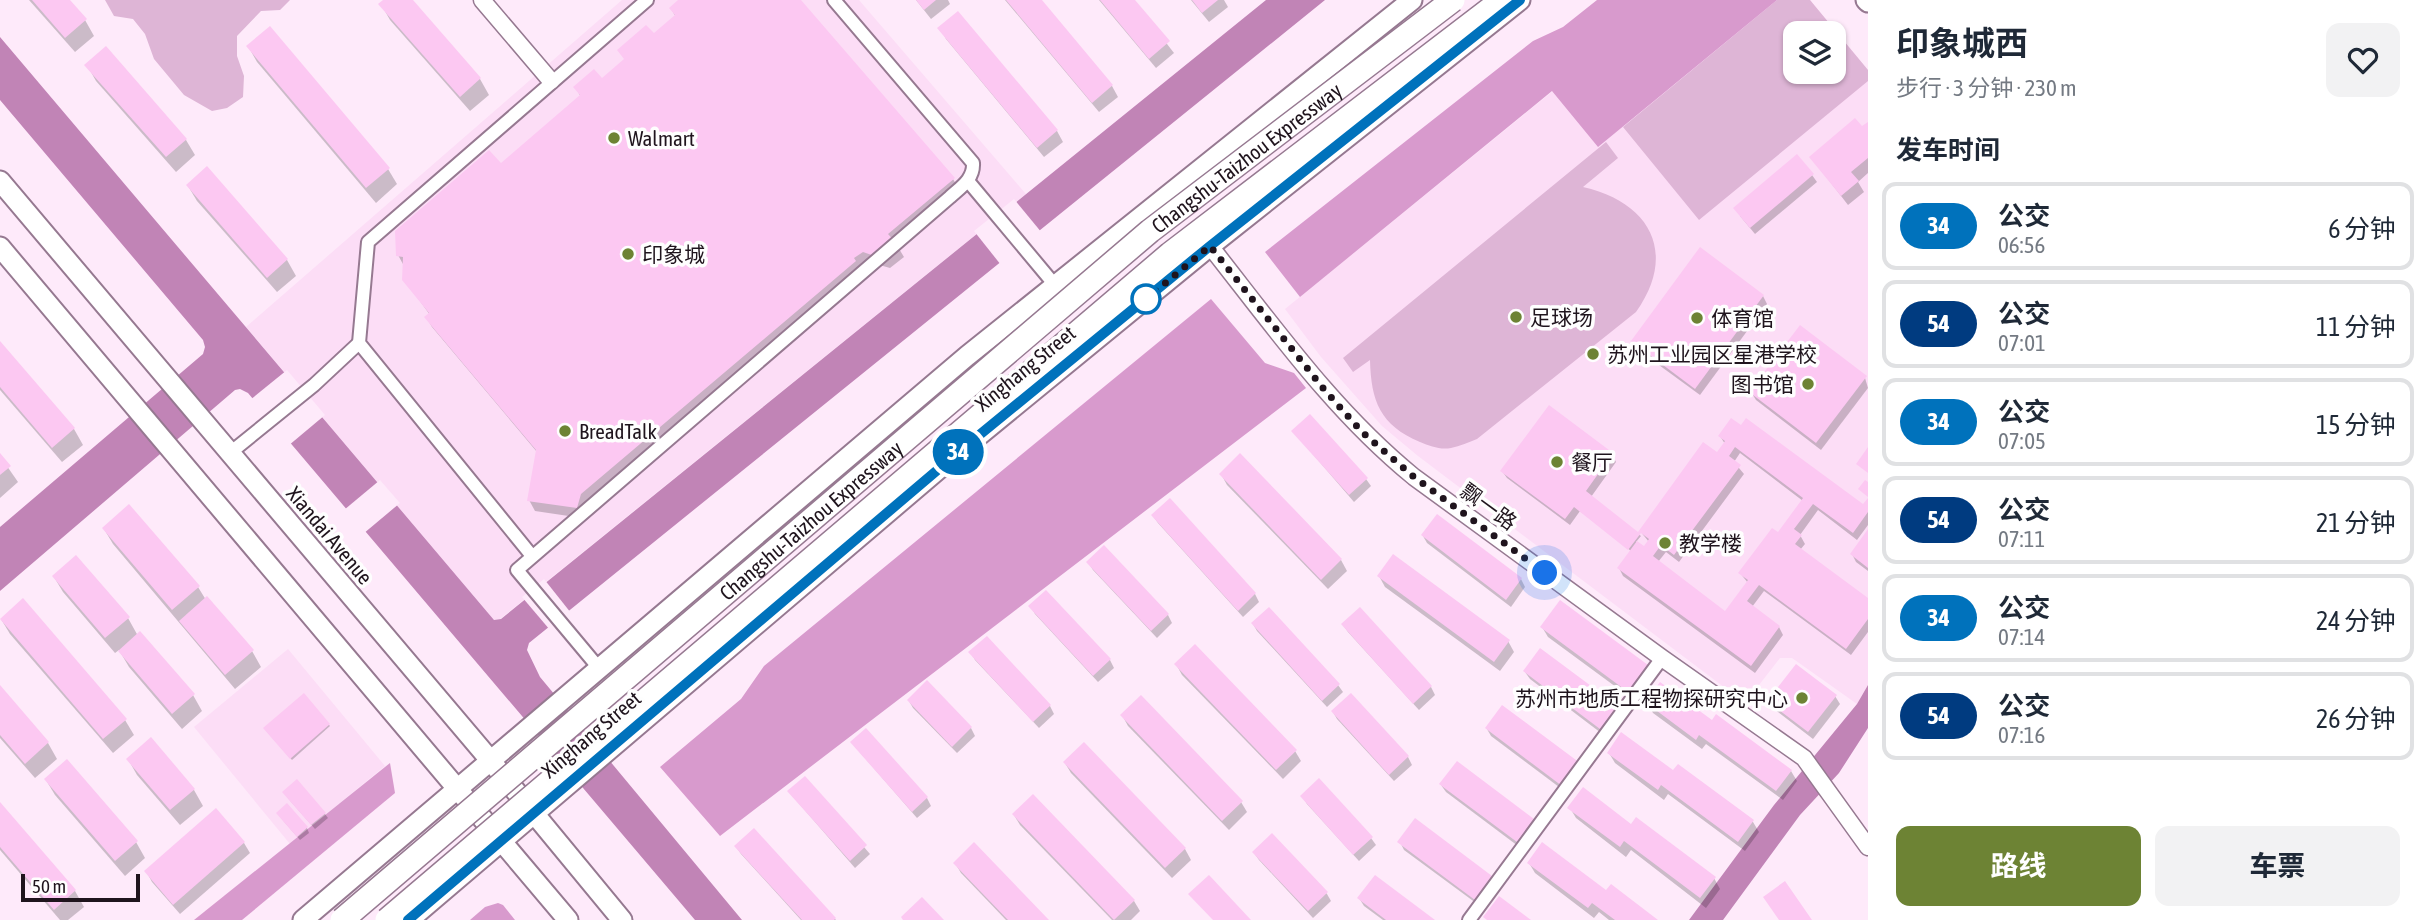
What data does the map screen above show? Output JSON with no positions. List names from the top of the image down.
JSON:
{
  "streets": {
    "highway": ["Changshu-Taizhou Expressway"],
    "main road": ["Xinghang Street", "Xiandai Avenue"],
    "street": ["飘一路"]
  },
  "crossings": [
    ["Xinghang Street", "飘一路"],
    ["Xinghang Street", "Xiandai Avenue"]
  ],
  "places": [
    "Walmart",
    "印象城",
    "足球场",
    "体育馆",
    "苏州工业园区星港学校",
    "图书馆",
    "BreadTalk",
    "餐厅",
    "教学楼",
    "苏州市地质工程物探研究中心"
  ],
  "lines": ["bus line 34"],
  "scale_bar": "50 m",
  "page": {
    "on_map": "34",
    "heading": [
      ["印象城西", "步行 · 3 分钟 · 230 m"],
      "发车时间"
    ],
    "list": [
      {
        "mark": "34",
        "name": "公交",
        "note": "06:56",
        "value": "6 分钟"
      },
      {
        "mark": "54",
        "name": "公交",
        "note": "07:01",
        "value": "11 分钟"
      },
      {
        "mark": "34",
        "name": "公交",
        "note": "07:05",
        "value": "15 分钟"
      },
      {
        "mark": "54",
        "name": "公交",
        "note": "07:11",
        "value": "21 分钟"
      },
      {
        "mark": "34",
        "name": "公交",
        "note": "07:14",
        "value": "24 分钟"
      },
      {
        "mark": "54",
        "name": "公交",
        "note": "07:16",
        "value": "26 分钟"
      }
    ],
    "buttons": ["路线", "车票"],
    "scale": "50 m"
  }
}
